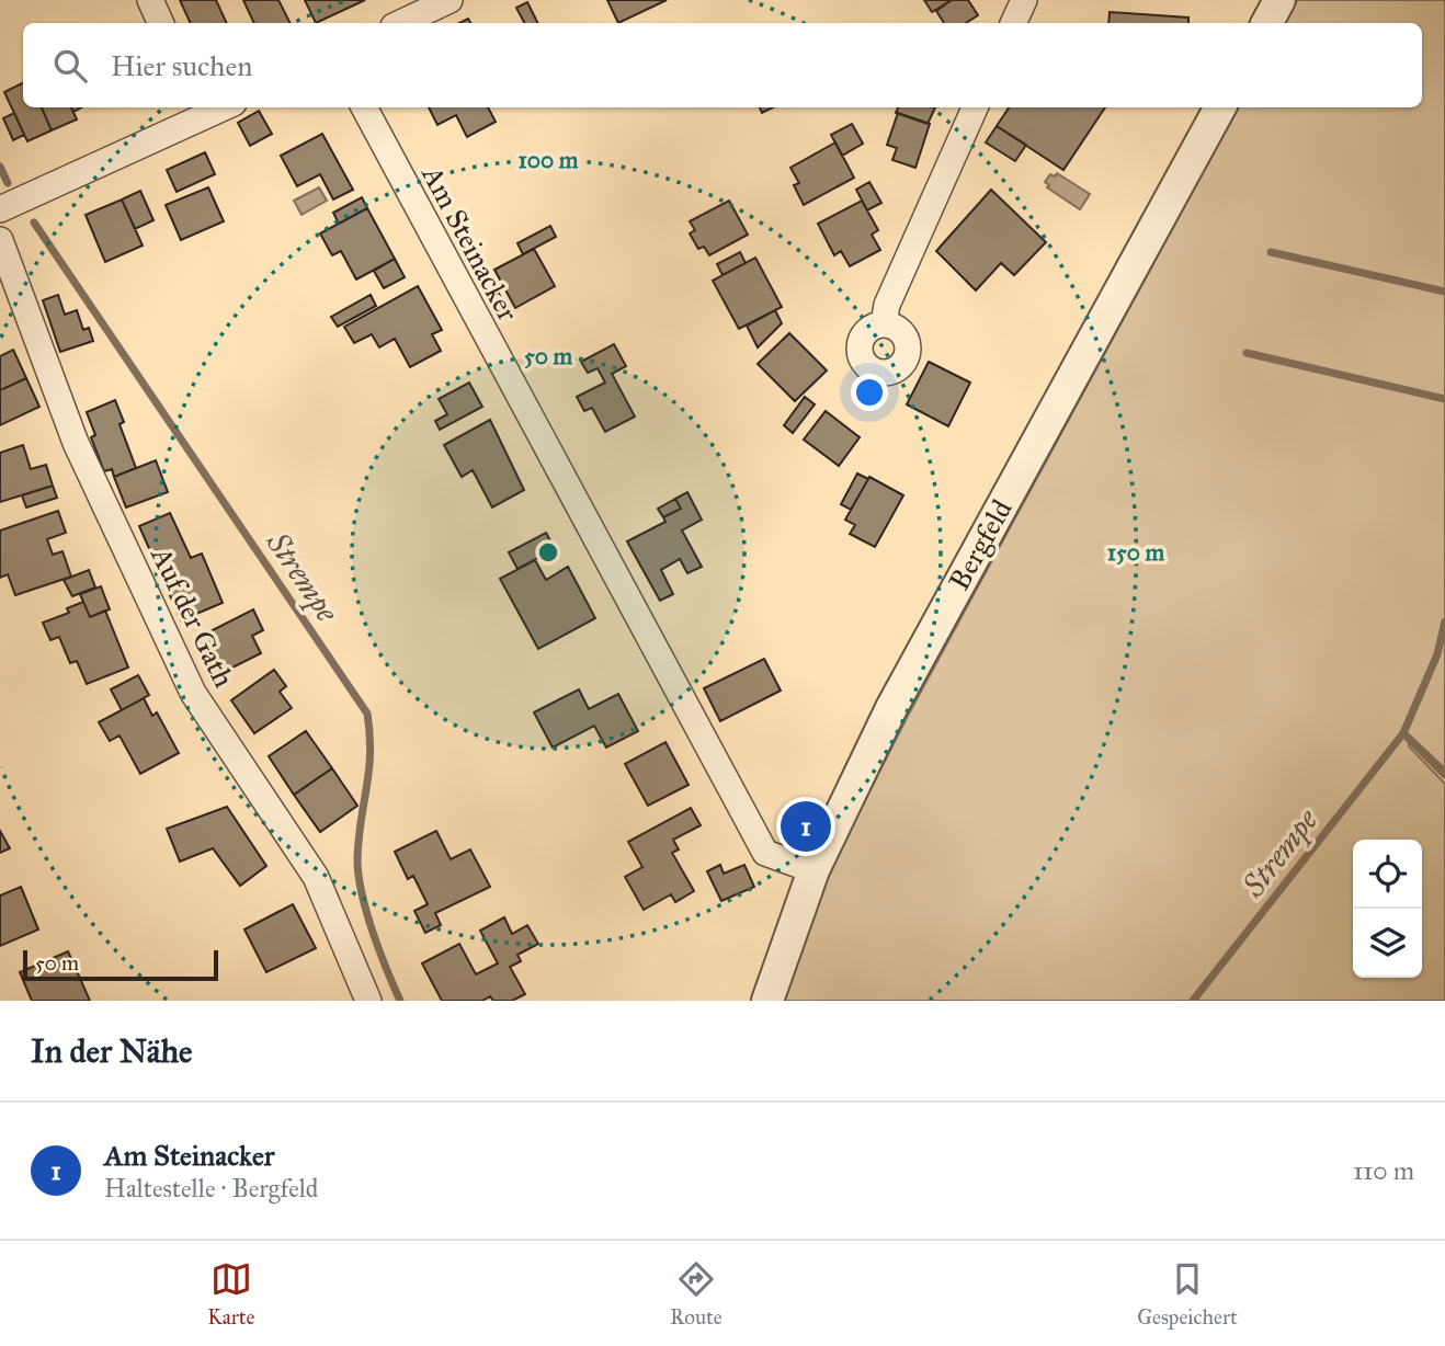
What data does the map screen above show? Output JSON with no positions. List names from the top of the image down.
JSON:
{
  "streets": {
    "street": ["Am Steinacker", "Bergfeld", "Auf der Gath"]
  },
  "crossings": [
    ["Am Steinacker", "Bergfeld"]
  ],
  "water": ["Strempe"],
  "scale_bar": "50 m",
  "page": {
    "search": "Hier suchen",
    "pins": "1",
    "scale": "50 m",
    "heading": "In der Nähe",
    "list": [
      {
        "mark": "1",
        "name": "Am Steinacker",
        "note": "Haltestelle · Bergfeld",
        "value": "110 m"
      }
    ],
    "nav": ["Karte", "Route", "Gespeichert"]
  },
  "rings": ["100 m", "50 m", "150 m"]
}
